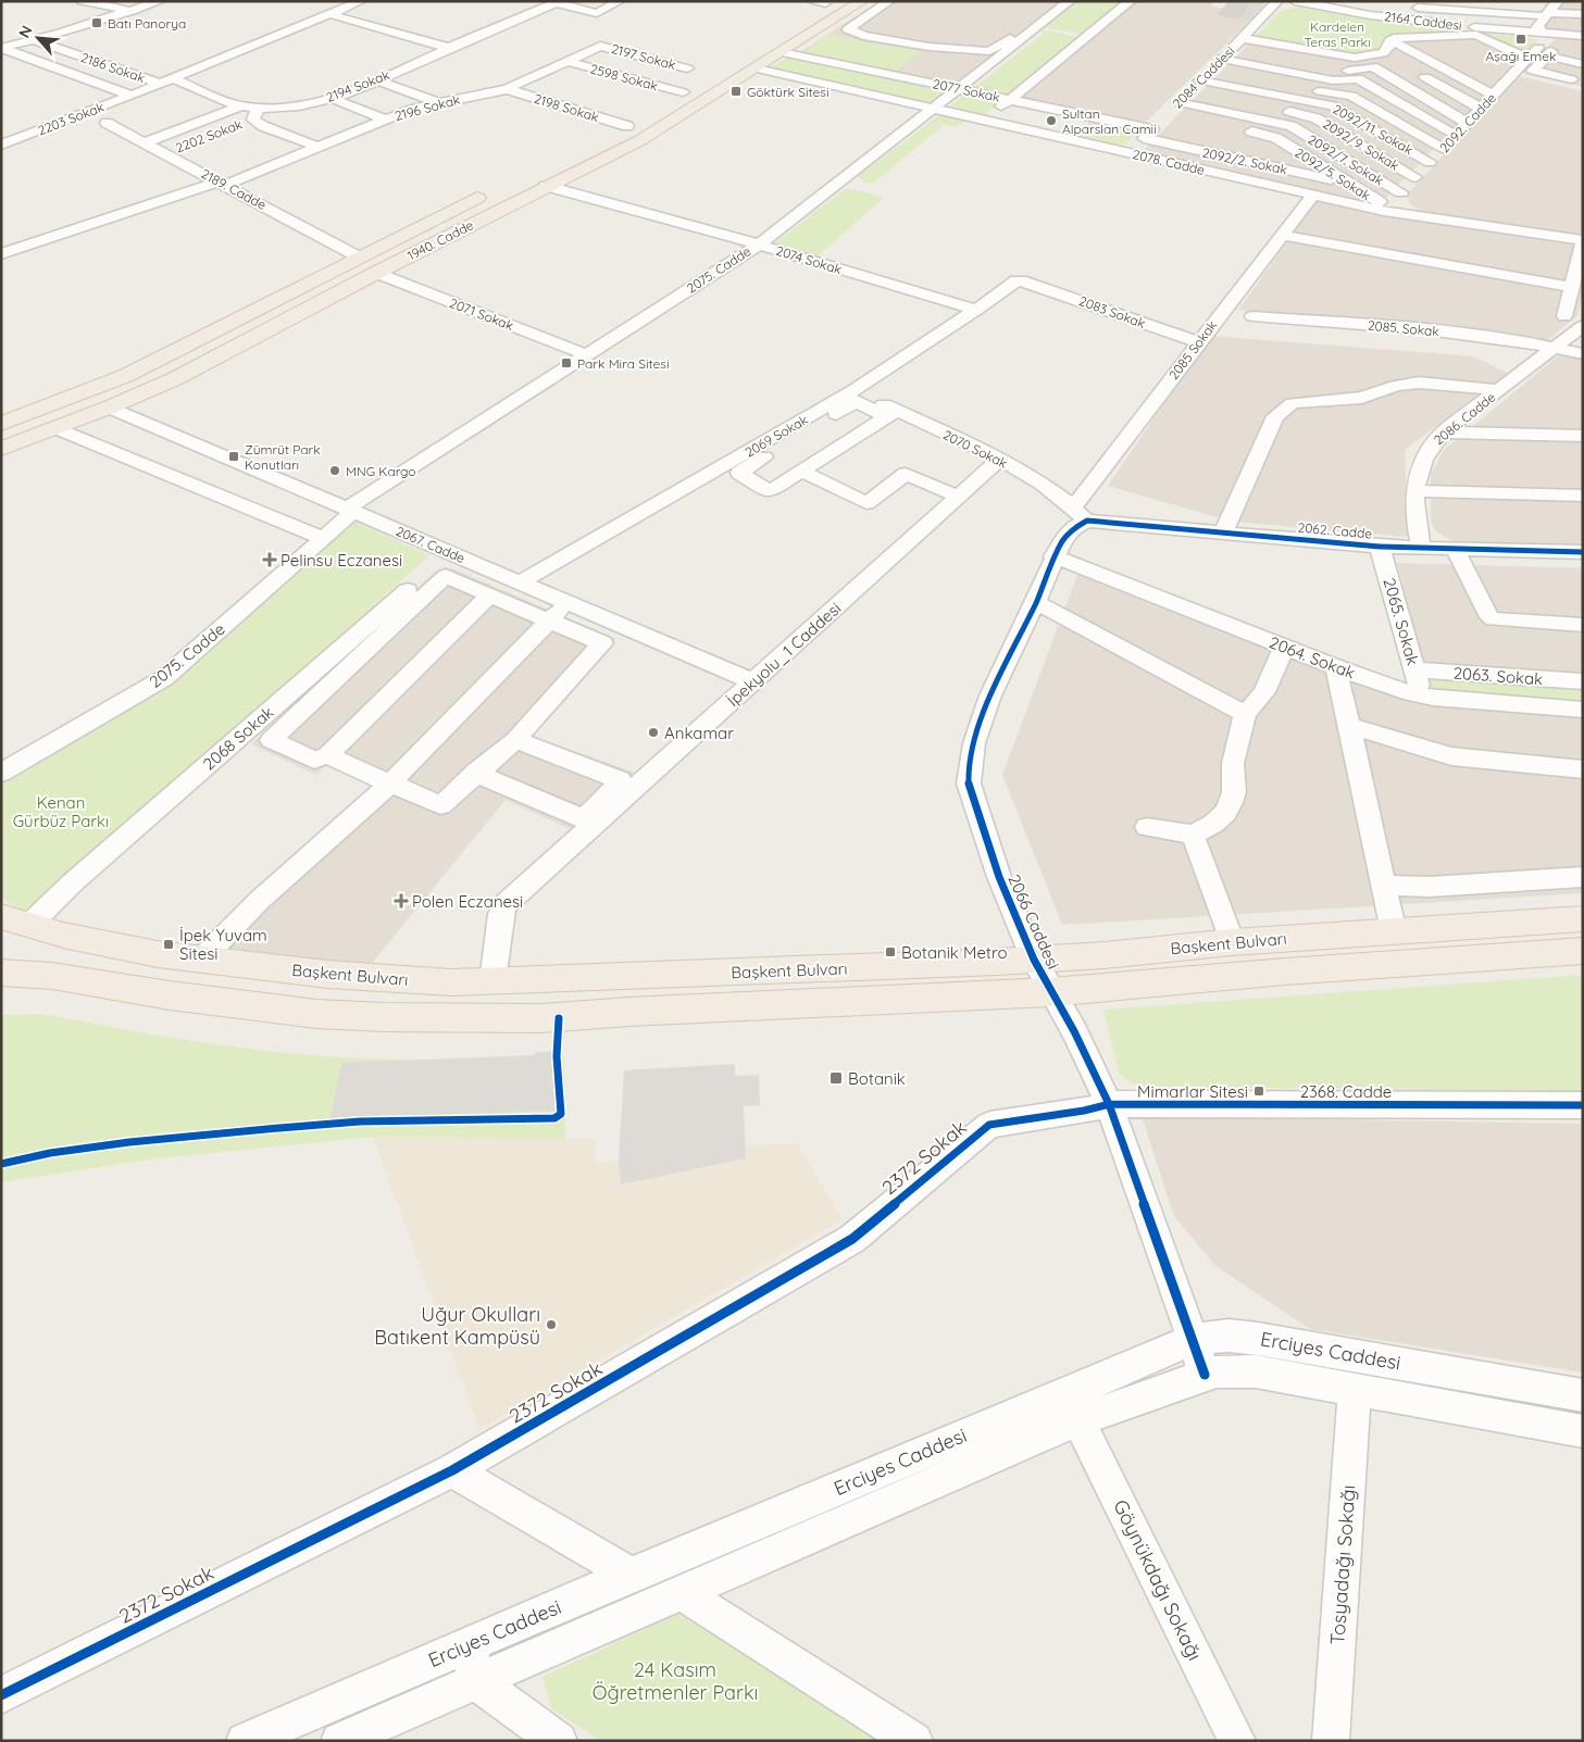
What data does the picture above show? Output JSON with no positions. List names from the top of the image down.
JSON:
{
  "streets": {
    "main road": ["1940. Cadde", "Başkent Bulvarı"],
    "street": [
      "2164 Caddesi",
      "2197 Sokak",
      "2186 Sokak",
      "2598 Sokak",
      "2084 Caddesi",
      "2194 Sokak",
      "2077 Sokak",
      "2196 Sokak",
      "2198 Sokak",
      "2203 Sokak",
      "2092. Cadde",
      "2092/11. Sokak",
      "2202 Sokak",
      "2092/9. Sokak",
      "2092/7. Sokak",
      "2092/2. Sokak",
      "2078. Cadde",
      "2092/5. Sokak",
      "2189. Cadde",
      "2074 Sokak",
      "2075. Cadde",
      "2083 Sokak",
      "2071 Sokak",
      "2085. Sokak",
      "2085 Sokak",
      "2086. Cadde",
      "2069 Sokak",
      "2070 Sokak",
      "2062. Cadde",
      "2067. Cadde",
      "2065. Sokak",
      "İpekyolu_1 Caddesi",
      "2064. Sokak",
      "2063. Sokak",
      "2068 Sokak",
      "2066 Caddesi",
      "2368. Cadde",
      "2372 Sokak",
      "Erciyes Caddesi",
      "Tosyadağı Sokağı",
      "Göynükdağı Sokağı"
    ]
  },
  "crossings": [
    ["2164 Caddesi", "2092. Cadde"],
    ["2197 Sokak", "2196 Sokak"],
    ["2186 Sokak", "2194 Sokak"],
    ["2598 Sokak", "2196 Sokak"],
    ["2084 Caddesi", "2077 Sokak"],
    ["2084 Caddesi", "2092/7. Sokak"],
    ["2084 Caddesi", "2092/2. Sokak"],
    ["2084 Caddesi", "2078. Cadde"],
    ["2077 Sokak", "2092/2. Sokak"],
    ["2077 Sokak", "1940. Cadde"],
    ["2077 Sokak", "2075. Cadde"],
    ["2196 Sokak", "2198 Sokak"],
    ["2196 Sokak", "2189. Cadde"],
    ["2203 Sokak", "2189. Cadde"],
    ["2092. Cadde", "2092/11. Sokak"],
    ["2092. Cadde", "2092/9. Sokak"],
    ["2092. Cadde", "2092/7. Sokak"],
    ["2092. Cadde", "2078. Cadde"],
    ["2092. Cadde", "2092/5. Sokak"],
    ["2202 Sokak", "2189. Cadde"],
    ["2092/2. Sokak", "2092/5. Sokak"],
    ["2078. Cadde", "2092/5. Sokak"],
    ["2078. Cadde", "1940. Cadde"],
    ["2078. Cadde", "2075. Cadde"],
    ["2078. Cadde", "2085 Sokak"],
    ["2189. Cadde", "1940. Cadde"],
    ["1940. Cadde", "2074 Sokak"],
    ["1940. Cadde", "2071 Sokak"],
    ["1940. Cadde", "2067. Cadde"],
    ["2074 Sokak", "2075. Cadde"],
    ["2074 Sokak", "2069 Sokak"],
    ["2075. Cadde", "2071 Sokak"],
    ["2075. Cadde", "2067. Cadde"],
    ["2083 Sokak", "2085 Sokak"],
    ["2083 Sokak", "2069 Sokak"],
    ["2085. Sokak", "2086. Cadde"],
    ["2085 Sokak", "2070 Sokak"],
    ["2085 Sokak", "2062. Cadde"],
    ["2085 Sokak", "2066 Caddesi"],
    ["2086. Cadde", "2062. Cadde"],
    ["2069 Sokak", "2070 Sokak"],
    ["2069 Sokak", "2067. Cadde"],
    ["2070 Sokak", "2062. Cadde"],
    ["2070 Sokak", "İpekyolu_1 Caddesi"],
    ["2070 Sokak", "2066 Caddesi"],
    ["2062. Cadde", "2065. Sokak"],
    ["2062. Cadde", "2066 Caddesi"],
    ["2067. Cadde", "İpekyolu_1 Caddesi"],
    ["2067. Cadde", "2068 Sokak"],
    ["2065. Sokak", "2064. Sokak"],
    ["2065. Sokak", "2063. Sokak"],
    ["İpekyolu_1 Caddesi", "Başkent Bulvarı"],
    ["2064. Sokak", "2066 Caddesi"],
    ["2068 Sokak", "Başkent Bulvarı"],
    ["2066 Caddesi", "Başkent Bulvarı"],
    ["2066 Caddesi", "2368. Cadde"],
    ["2066 Caddesi", "2372 Sokak"],
    ["2066 Caddesi", "Erciyes Caddesi"],
    ["2368. Cadde", "2372 Sokak"],
    ["Erciyes Caddesi", "Tosyadağı Sokağı"],
    ["Erciyes Caddesi", "Göynükdağı Sokağı"]
  ],
  "parks": ["Kardelen Teras Parkı", "Kenan Gürbüz Parkı", "24 Kasım Öğretmenler Parkı"],
  "places": {
    "transit": [
      "Batı Panorya",
      "Aşağı Emek",
      "Göktürk Sitesi",
      "Park Mira Sitesi",
      "Zümrüt Park Konutları",
      "İpek Yuvam Sitesi",
      "Botanik Metro",
      "Botanik",
      "Mimarlar Sitesi"
    ],
    "other": [
      "Sultan Alparslan Camii",
      "MNG Kargo",
      "Ankamar",
      "Uğur Okulları Batıkent Kampüsü"
    ],
    "health": ["Pelinsu Eczanesi", "Polen Eczanesi"]
  },
  "north": "top left"
}
